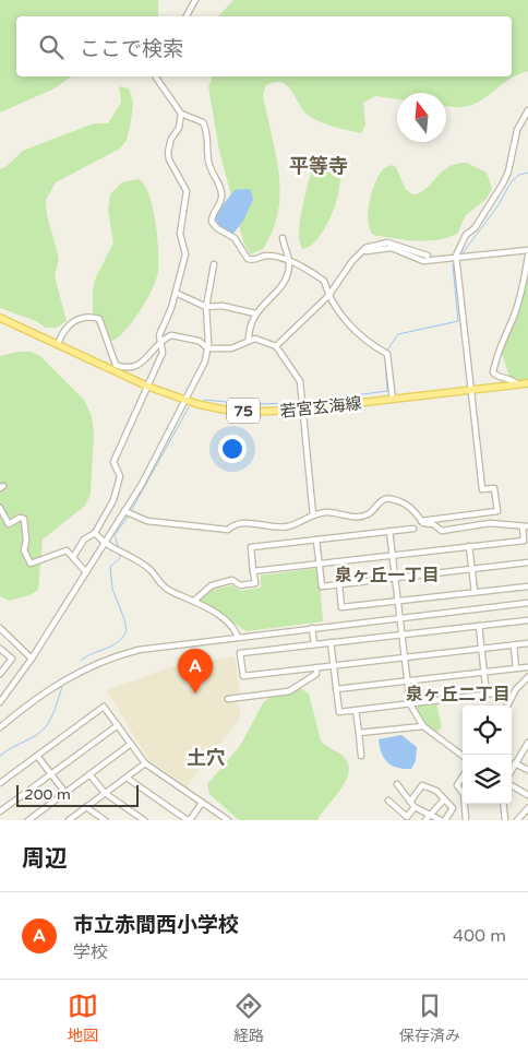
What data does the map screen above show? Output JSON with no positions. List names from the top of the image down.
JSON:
{
  "streets": {
    "main road": ["若宮玄海線", "75"]
  },
  "districts": [
    "平等寺",
    "泉ヶ丘一丁目",
    "泉ヶ丘二丁目",
    "土穴"
  ],
  "scale_bar": "200 m",
  "north": "top",
  "page": {
    "search": "ここで検索",
    "pins": "A",
    "scale": "200 m",
    "heading": "周辺",
    "list": [
      {
        "mark": "A",
        "name": "市立赤間西小学校",
        "note": "学校",
        "value": "400 m"
      }
    ],
    "nav": ["地図", "経路", "保存済み"]
  }
}
